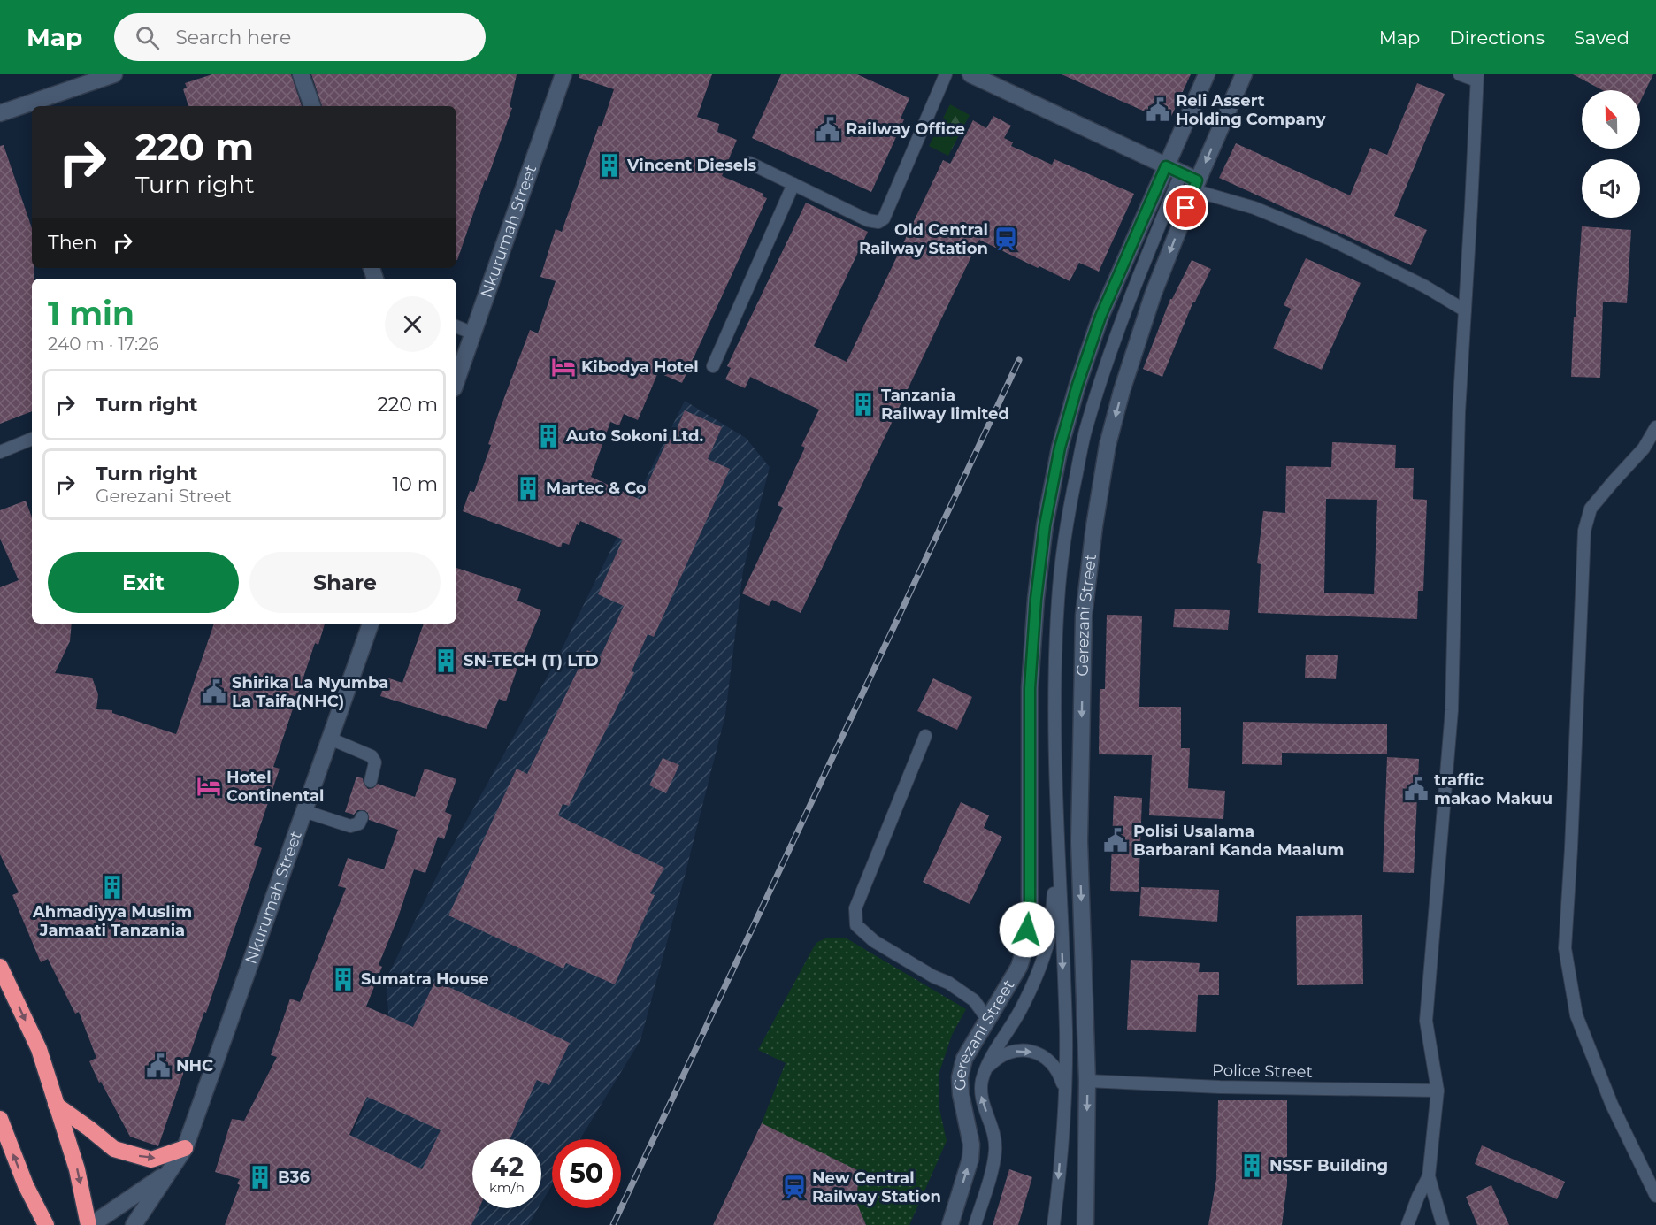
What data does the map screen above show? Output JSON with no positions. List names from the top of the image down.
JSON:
{
  "streets": {
    "main road": ["Nkurumah Street", "Gerezani Street"],
    "lane": ["Police Street"]
  },
  "crossings": [
    ["Gerezani Street", "Police Street"]
  ],
  "places": {
    "public building": [
      "Reli Assert Holding Company",
      "Railway Office",
      "Shirika La Nyumba La Taifa(NHC)",
      "traffic makao Makuu",
      "Polisi Usalama Barbarani Kanda Maalum",
      "NHC"
    ],
    "building": [
      "Vincent Diesels",
      "Tanzania Railway limited",
      "Auto Sokoni Ltd.",
      "Martec & Co",
      "SN-TECH (T) LTD",
      "Ahmadiyya Muslim Jamaati Tanzania",
      "Sumatra House",
      "NSSF Building",
      "B36"
    ],
    "station": ["Old Central Railway Station", "New Central Railway Station"],
    "hotel": ["Kibodya Hotel", "Hotel Continental"]
  },
  "north": "top",
  "page": {
    "header": "Map",
    "search": "Search here",
    "nav": ["Map", "Directions", "Saved"],
    "turn": ["220 m", "Turn right"],
    "then": "Then",
    "heading": ["1 min", "240 m · 17:26"],
    "list": [
      {
        "name": "Turn right",
        "value": "220 m"
      },
      {
        "name": "Turn right",
        "note": "Gerezani Street",
        "value": "10 m"
      }
    ],
    "buttons": ["Exit", "Share"],
    "speed": "42 km/h",
    "limit": "50"
  }
}
